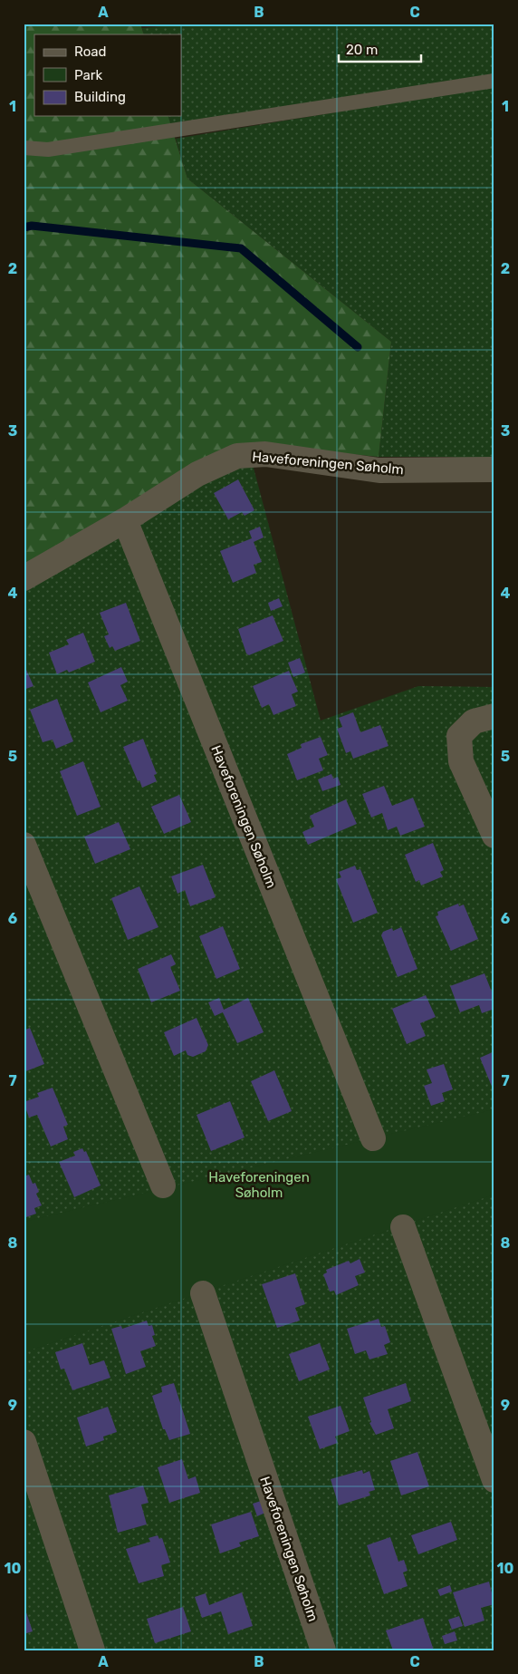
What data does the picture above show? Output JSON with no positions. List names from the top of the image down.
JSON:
{
  "streets": {
    "street": ["Haveforeningen Søholm"]
  },
  "parks": ["Haveforeningen Søholm"],
  "legend": ["Road", "Park", "Building"],
  "scale_bar": "20 m",
  "grid": {
    "columns": ["A", "B", "C"],
    "rows": [
      "1",
      "2",
      "3",
      "4",
      "5",
      "6",
      "7",
      "8",
      "9",
      "10"
    ]
  }
}
